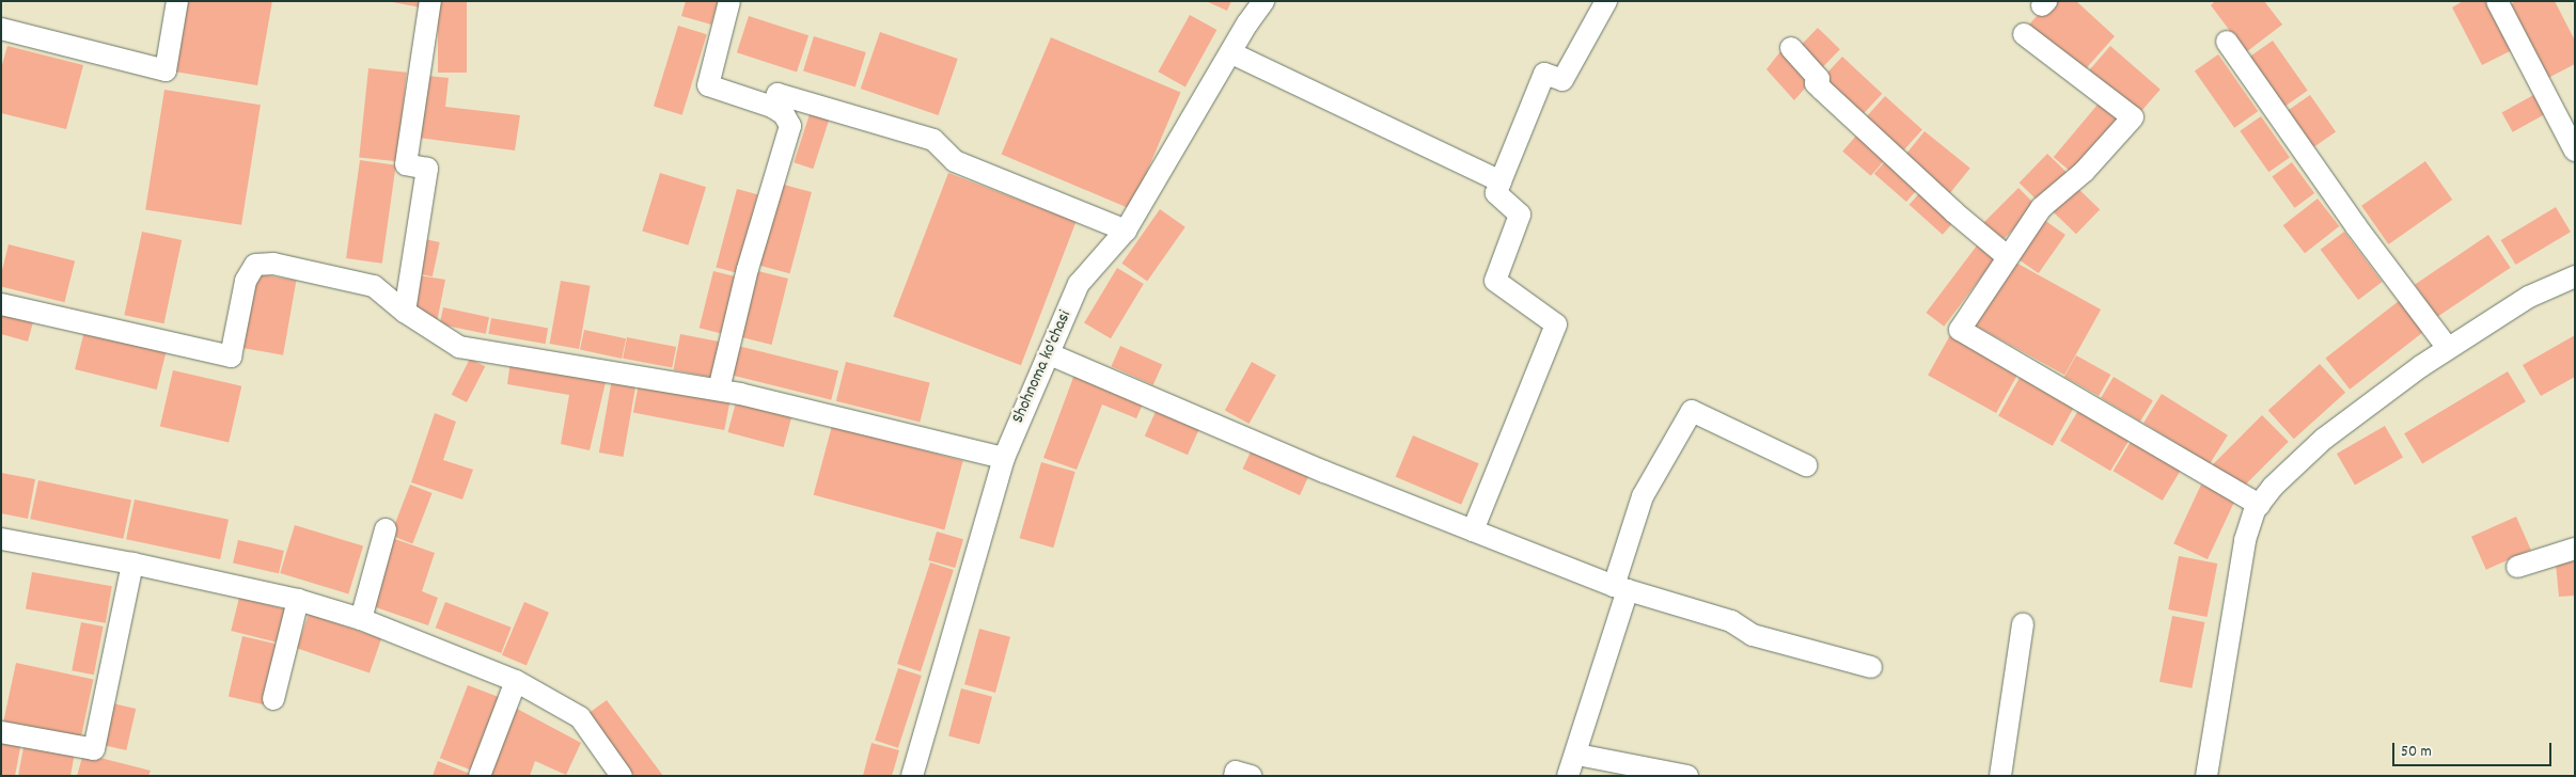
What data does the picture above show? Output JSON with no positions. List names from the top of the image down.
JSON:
{
  "streets": {
    "street": ["Shohnoma ko'chasi"]
  },
  "scale_bar": "50 m"
}
